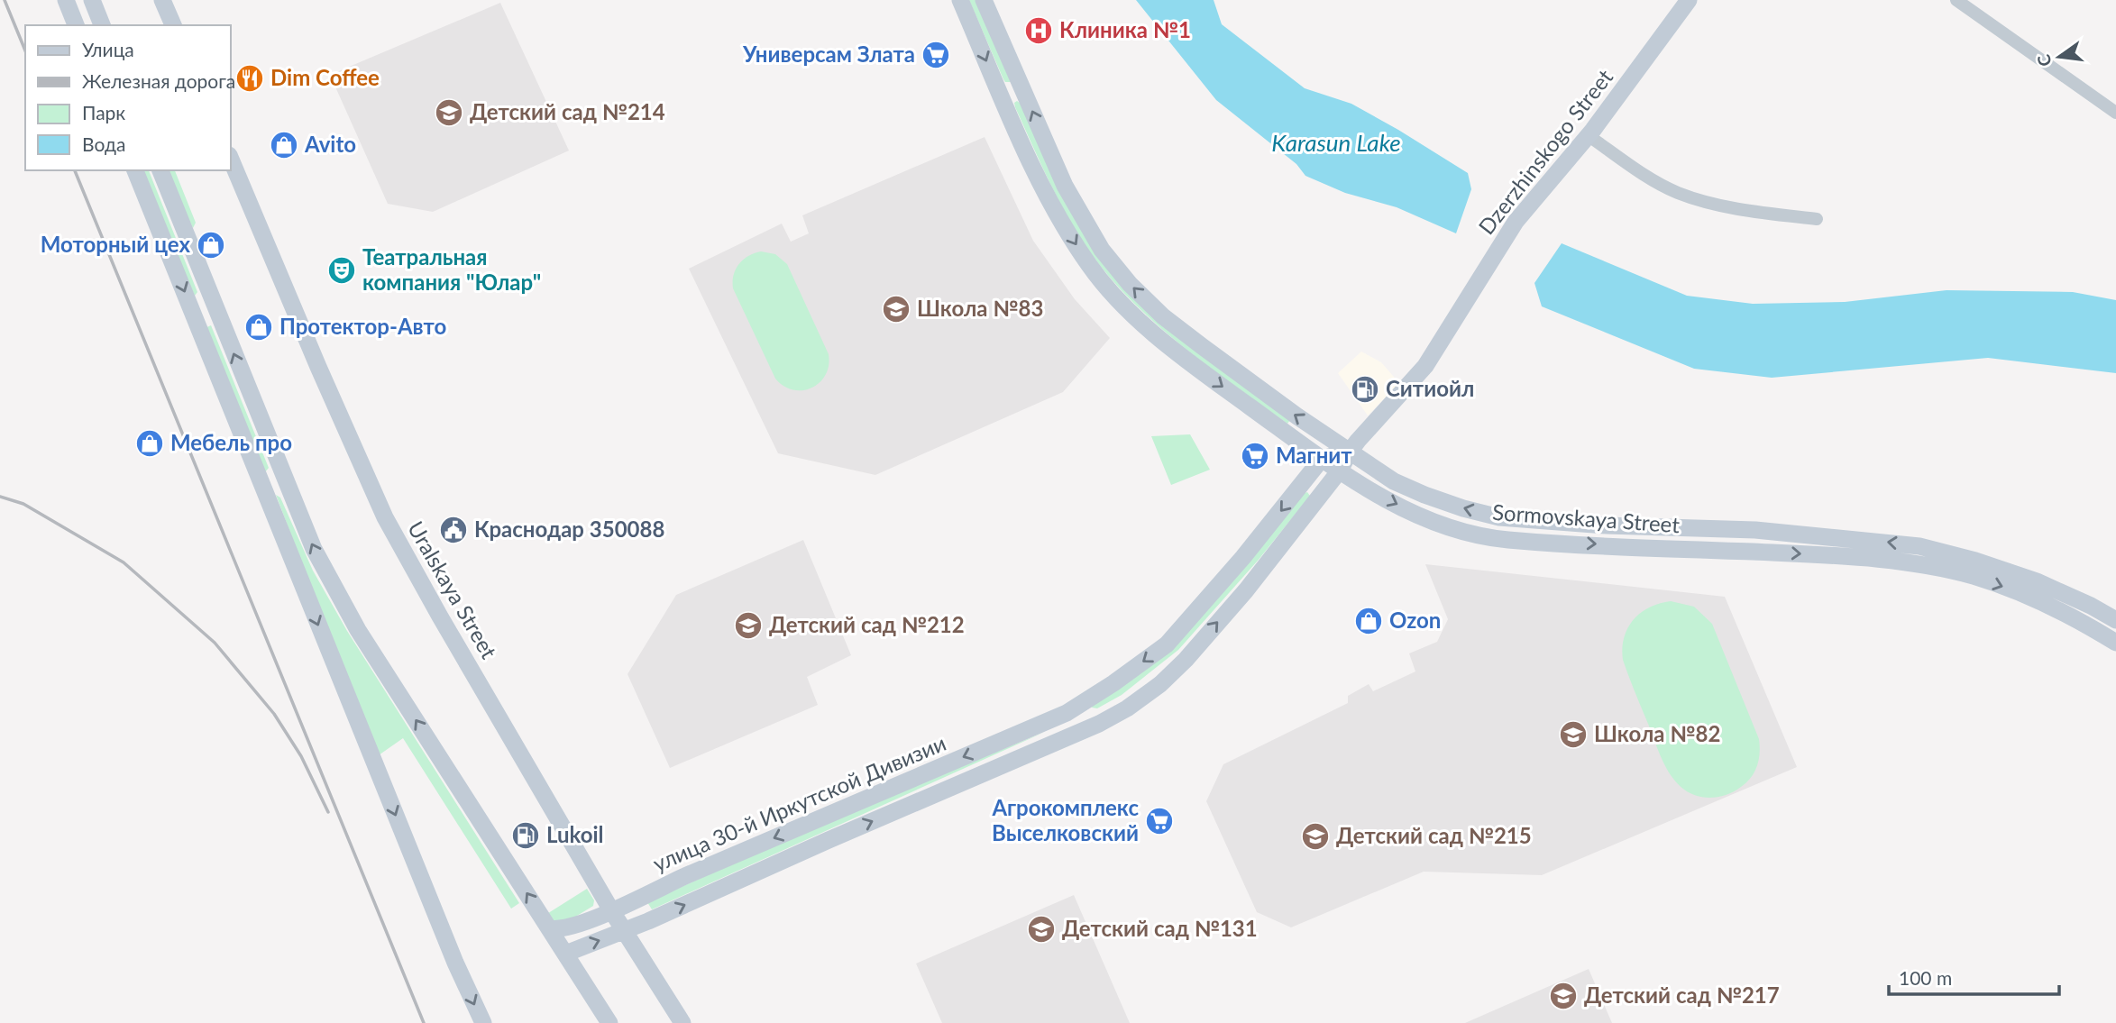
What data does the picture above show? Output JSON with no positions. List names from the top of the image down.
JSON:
{
  "streets": {
    "main road": [
      "Dzerzhinskogo Street",
      "Sormovskaya Street",
      "Uralskaya Street",
      "улица 30-й Иркутской Дивизии"
    ]
  },
  "crossings": [
    ["Dzerzhinskogo Street", "Sormovskaya Street"],
    ["Dzerzhinskogo Street", "улица 30-й Иркутской Дивизии"],
    ["Sormovskaya Street", "улица 30-й Иркутской Дивизии"],
    ["Uralskaya Street", "улица 30-й Иркутской Дивизии"]
  ],
  "water": ["Karasun Lake"],
  "places": {
    "hospital": ["Клиника №1"],
    "supermarket": ["Универсам Злата", "Магнит", "Агрокомплекс Выселковский"],
    "restaurant": ["Dim Coffee"],
    "school or university": [
      "Детский сад №214",
      "Школа №83",
      "Детский сад №212",
      "Школа №82",
      "Детский сад №215",
      "Детский сад №131",
      "Детский сад №217"
    ],
    "shop": [
      "Avito",
      "Моторный цех",
      "Протектор-Авто",
      "Мебель про",
      "Ozon"
    ],
    "theatre": ["Театральная компания \"Юлар\""],
    "fuel station": ["Ситиойл", "Lukoil"],
    "public building": ["Краснодар 350088"]
  },
  "legend": [
    "Улица",
    "Железная дорога",
    "Парк",
    "Вода"
  ],
  "scale_bar": "100 m",
  "north": "left"
}
